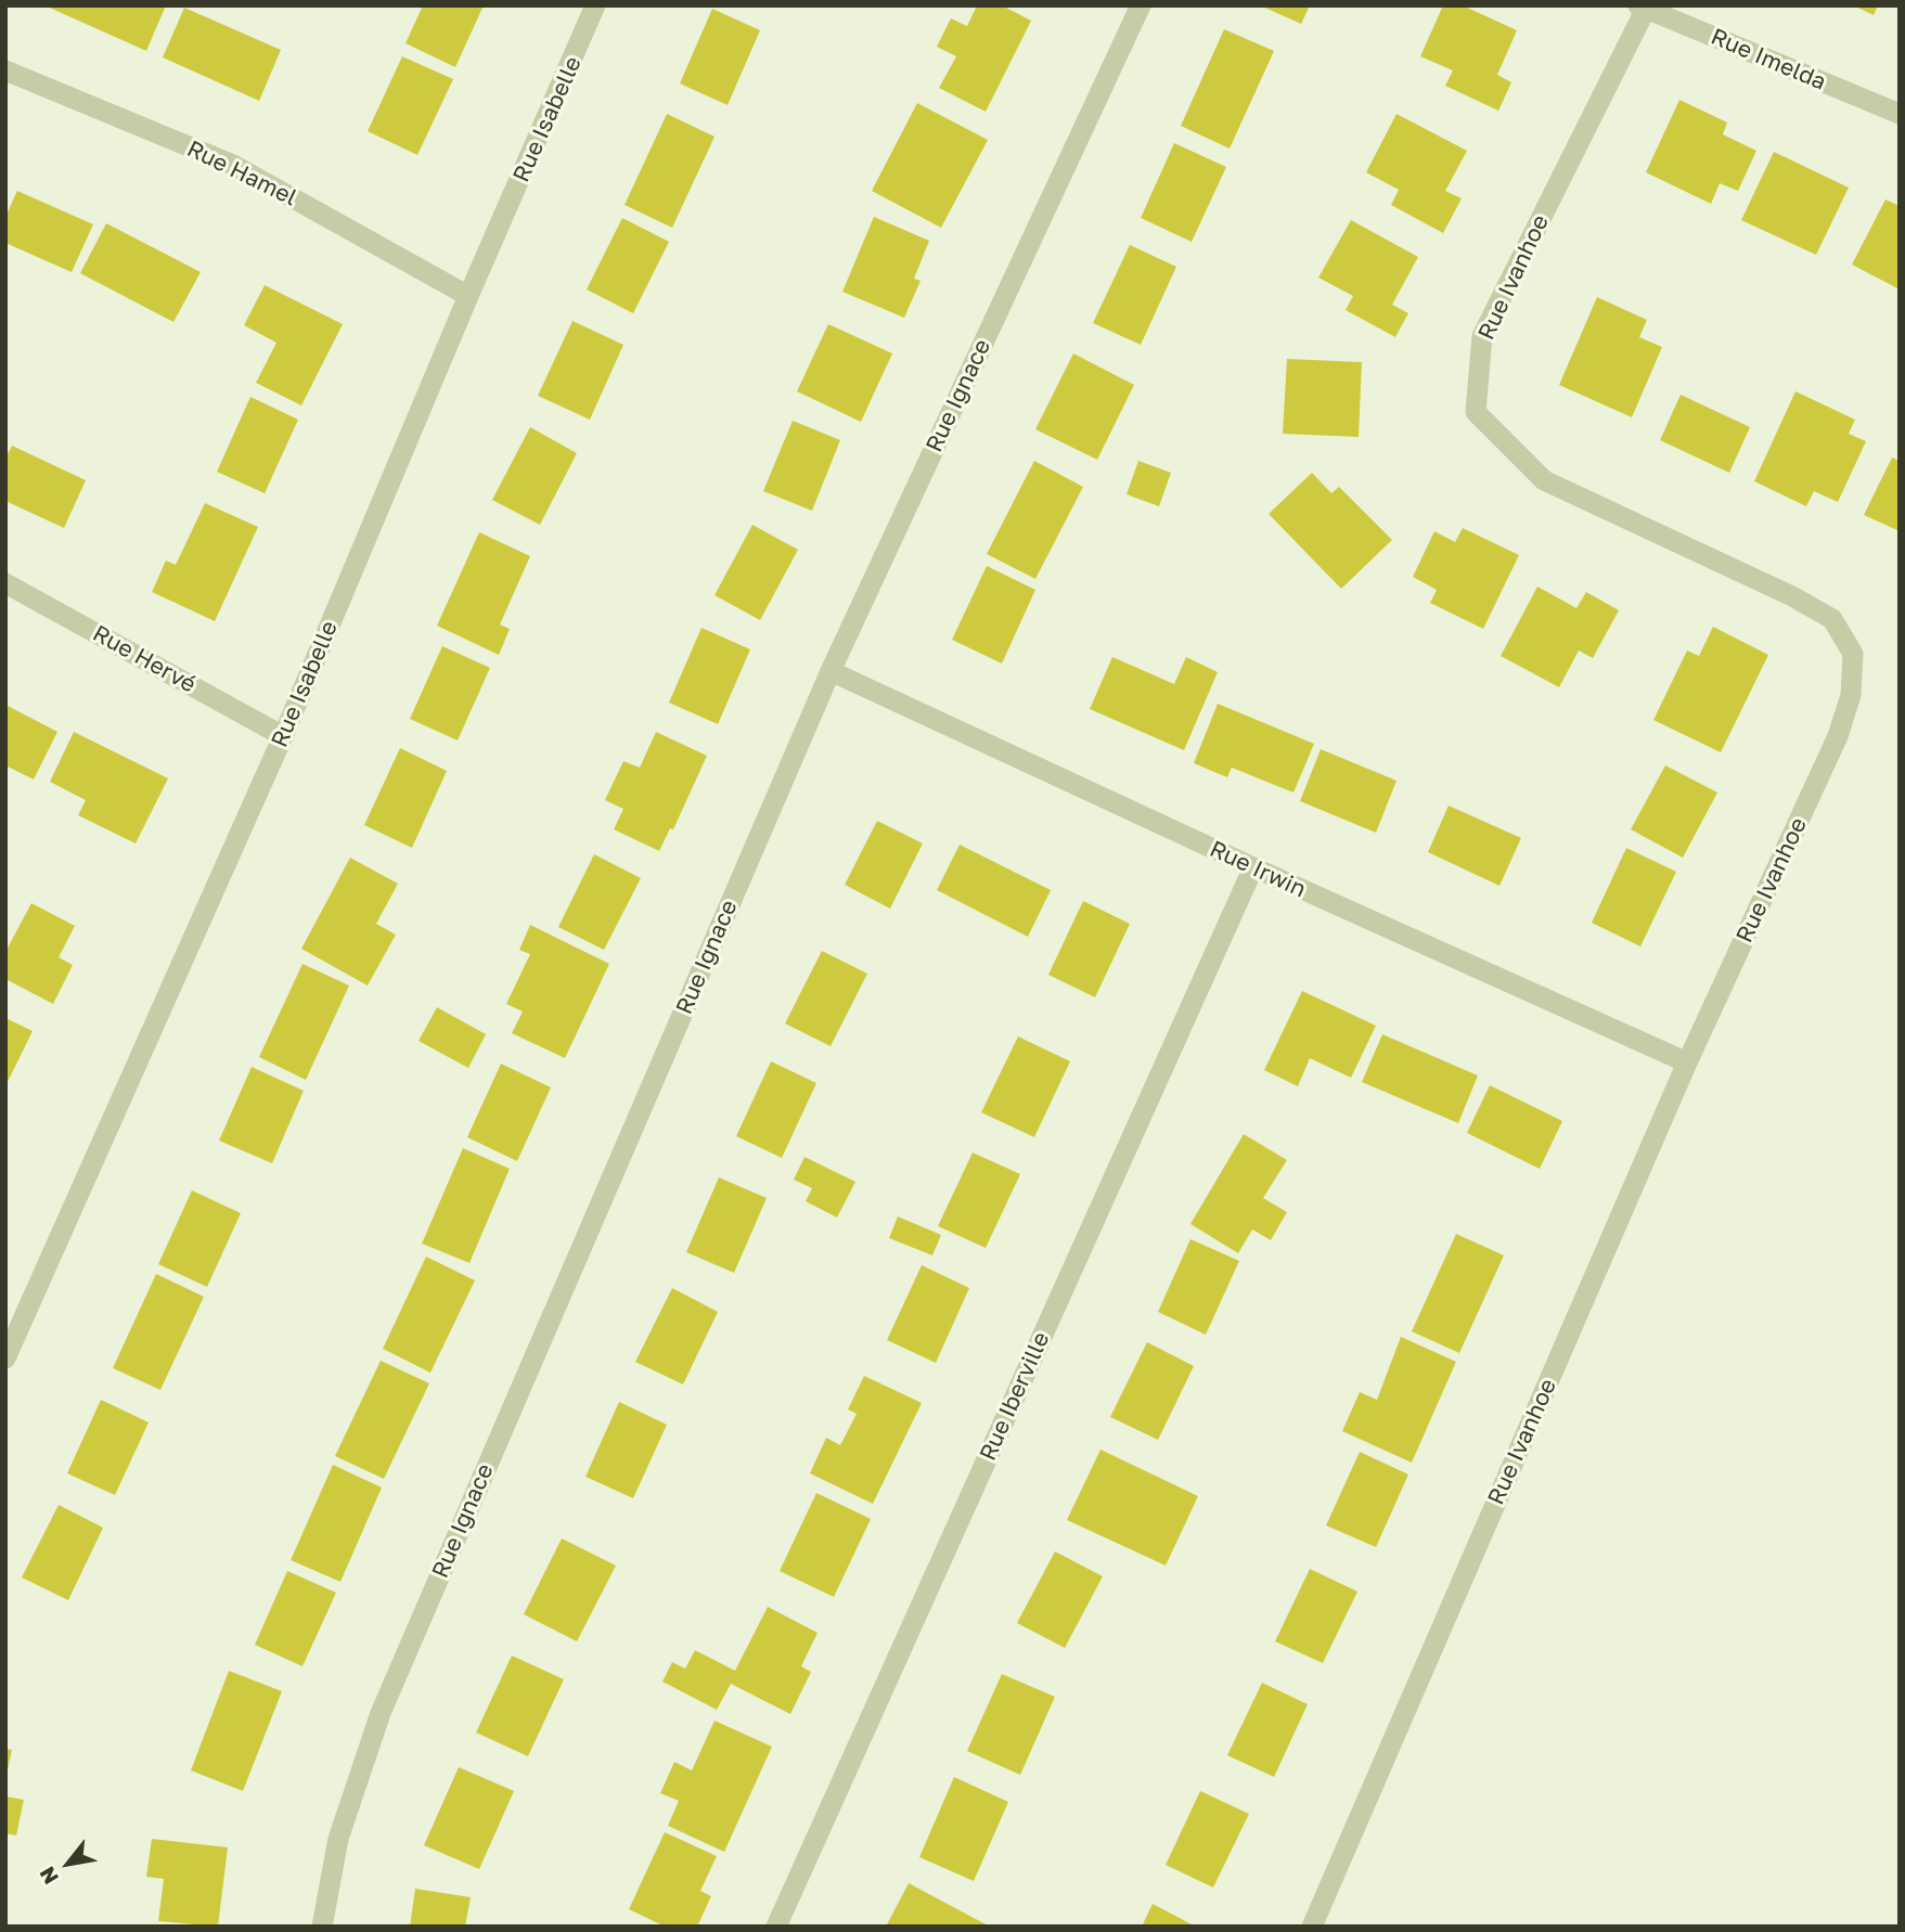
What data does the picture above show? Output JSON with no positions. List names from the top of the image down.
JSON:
{
  "streets": {
    "street": [
      "Rue Imelda",
      "Rue Isabelle",
      "Rue Hamel",
      "Rue Ivanhoe",
      "Rue Ignace",
      "Rue Hervé",
      "Rue Irwin",
      "Rue Iberville"
    ]
  },
  "crossings": [
    ["Rue Imelda", "Rue Ivanhoe"],
    ["Rue Isabelle", "Rue Hamel"],
    ["Rue Isabelle", "Rue Hervé"],
    ["Rue Ivanhoe", "Rue Irwin"],
    ["Rue Ignace", "Rue Irwin"],
    ["Rue Irwin", "Rue Iberville"]
  ],
  "north": "bottom left"
}
